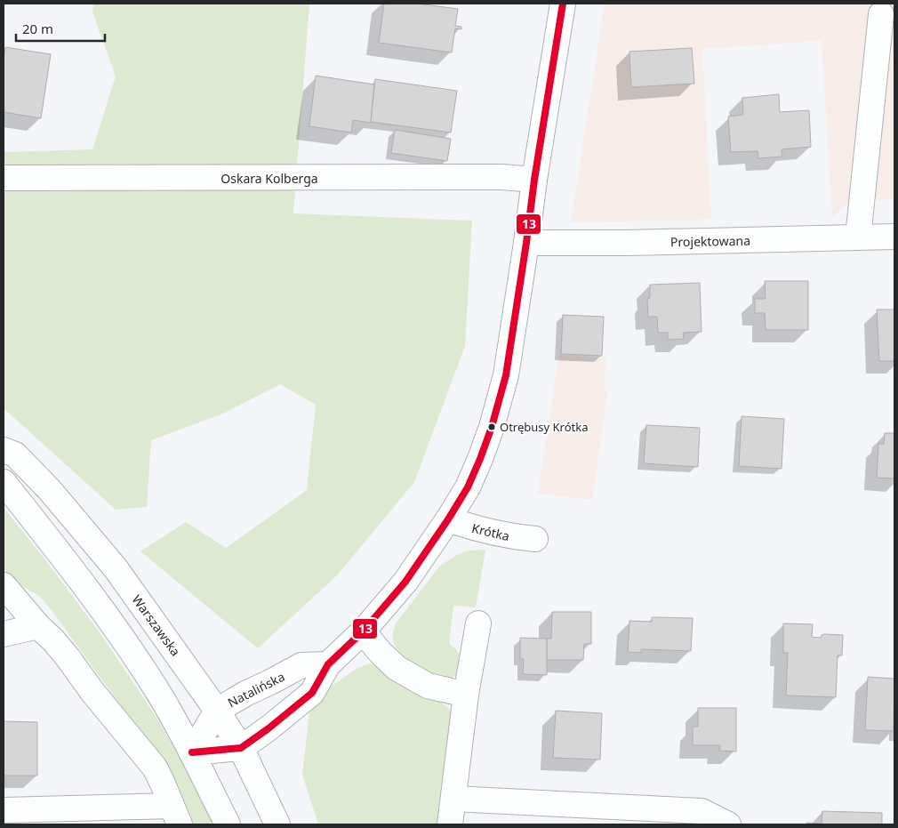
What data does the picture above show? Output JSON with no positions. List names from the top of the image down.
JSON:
{
  "streets": {
    "main road": [
      "Oskara Kolberga",
      "Projektowana",
      "Krótka",
      "Warszawska",
      "Natalińska"
    ]
  },
  "crossings": [
    ["Warszawska", "Natalińska"]
  ],
  "places": ["Otrębusy Krótka"],
  "lines": ["transit line 13"],
  "scale_bar": "20 m"
}
